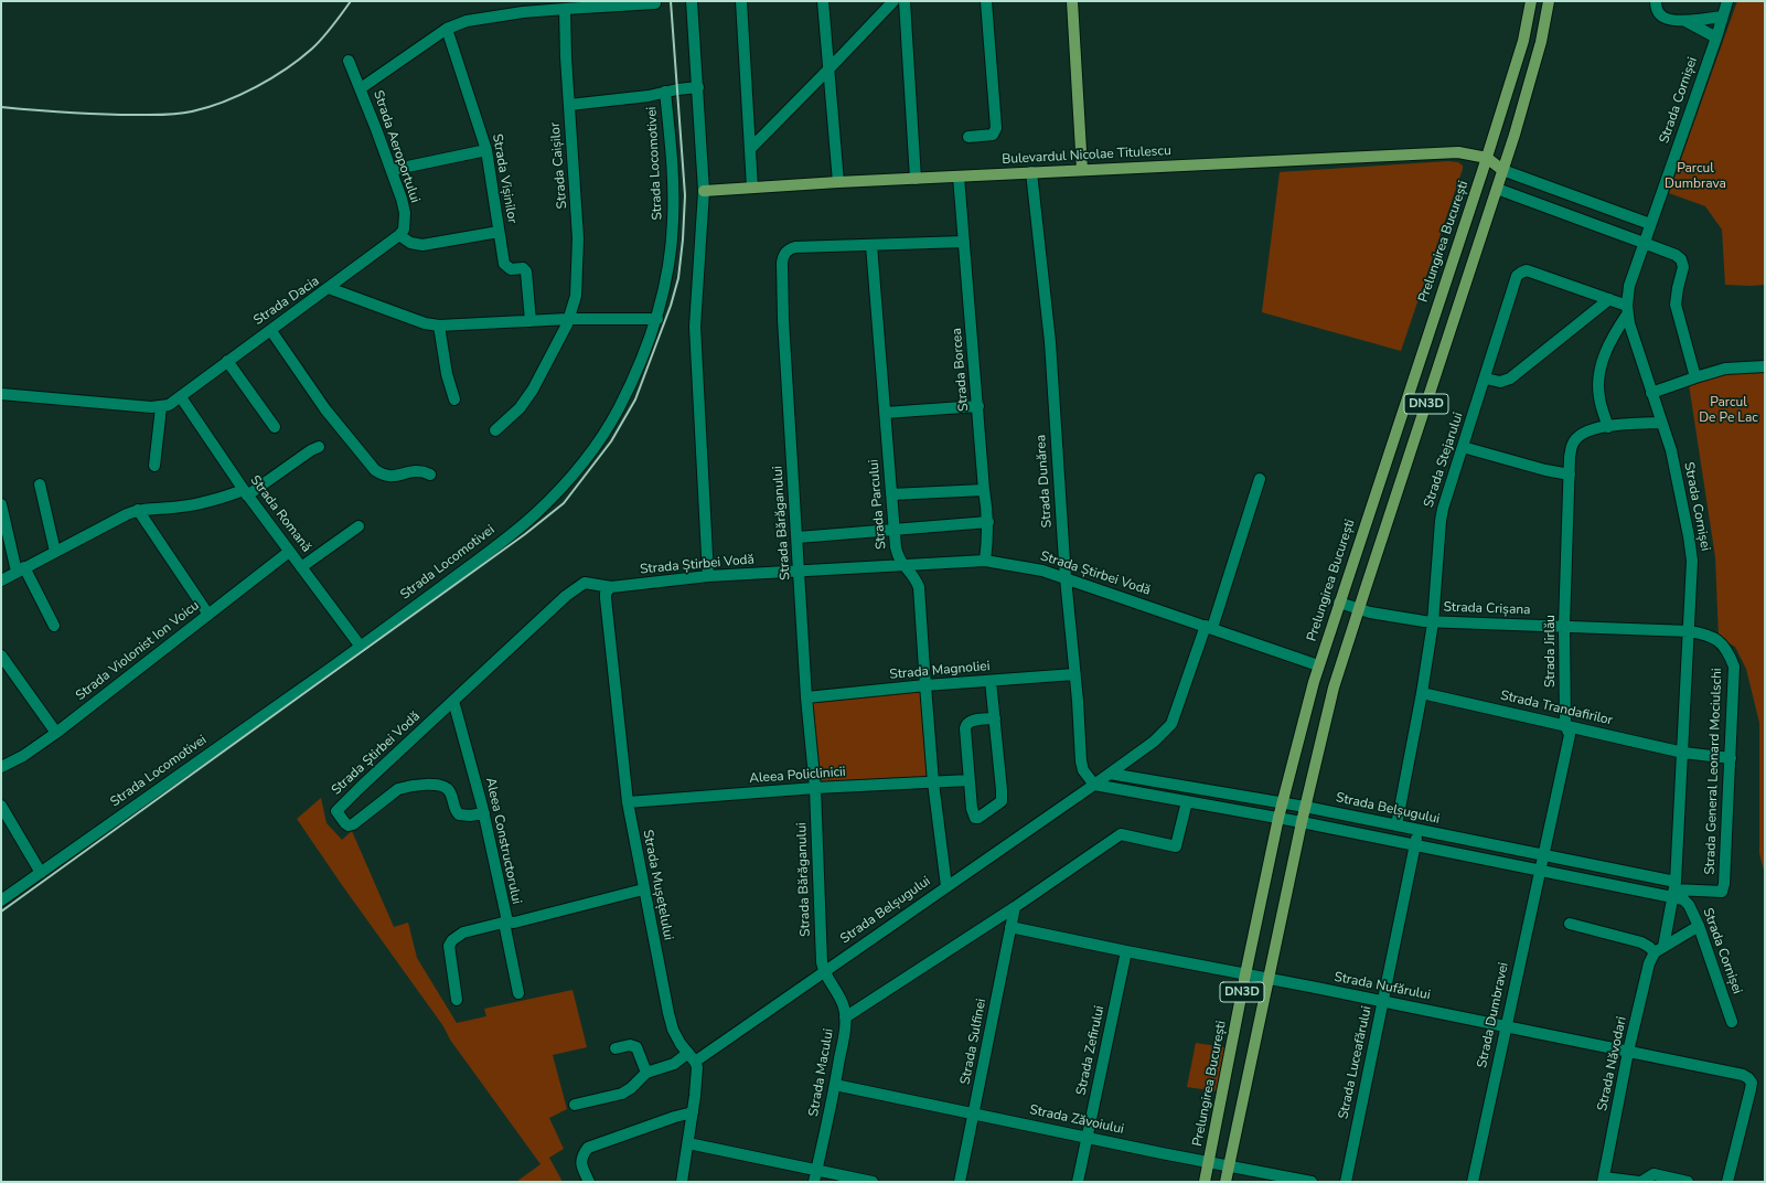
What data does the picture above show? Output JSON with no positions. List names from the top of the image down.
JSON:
{
  "streets": {
    "main road": ["Bulevardul Nicolae Titulescu", "Prelungirea București", "DN3D"],
    "street": [
      "Strada Cornișei",
      "Strada Aeroportului",
      "Strada Locomotivei",
      "Strada Caișilor",
      "Strada Vișinilor",
      "Strada Dacia",
      "Strada Borcea",
      "Strada Stejarului",
      "Strada Dunărea",
      "Strada Parcului",
      "Strada Romană",
      "Strada Bărăganului",
      "Strada Știrbei Vodă",
      "Strada Crișana",
      "Strada Violonist Ion Voicu",
      "Strada Jirlău",
      "Strada Magnoliei",
      "Strada Trandafirilor",
      "Strada General Leonard Mociulschi",
      "Aleea Policlinicii",
      "Strada Belșugului",
      "Aleea Constructorului",
      "Strada Mușețelului",
      "Strada Nufărului",
      "Strada Dumbravei",
      "Strada Sulfinei",
      "Strada Zefirului",
      "Strada Luceafărului",
      "Strada Năvodari",
      "Strada Macului",
      "Strada Zăvoiului"
    ]
  },
  "crossings": [
    ["Strada Cornișei", "Bulevardul Nicolae Titulescu"],
    ["Strada Cornișei", "Strada Stejarului"],
    ["Strada Cornișei", "Strada Crișana"],
    ["Strada Cornișei", "Strada Trandafirilor"],
    ["Strada Cornișei", "Strada General Leonard Mociulschi"],
    ["Strada Cornișei", "Strada Belșugului"],
    ["Strada Cornișei", "Strada Năvodari"],
    ["Bulevardul Nicolae Titulescu", "Prelungirea București"],
    ["Bulevardul Nicolae Titulescu", "Strada Borcea"],
    ["Bulevardul Nicolae Titulescu", "DN3D"],
    ["Bulevardul Nicolae Titulescu", "Strada Dunărea"],
    ["Strada Locomotivei", "Strada Dacia"],
    ["Strada Locomotivei", "Strada Romană"],
    ["Strada Caișilor", "Strada Dacia"],
    ["Strada Vișinilor", "Strada Dacia"],
    ["Prelungirea București", "Strada Știrbei Vodă"],
    ["Prelungirea București", "Strada Crișana"],
    ["Prelungirea București", "Strada Belșugului"],
    ["Prelungirea București", "Strada Nufărului"],
    ["Prelungirea București", "Strada Zăvoiului"],
    ["Strada Dacia", "Strada Romană"],
    ["Strada Borcea", "Strada Bărăganului"],
    ["Strada Borcea", "Strada Știrbei Vodă"],
    ["DN3D", "Strada Crișana"],
    ["DN3D", "Strada Belșugului"],
    ["DN3D", "Strada Nufărului"],
    ["DN3D", "Strada Zăvoiului"],
    ["Strada Stejarului", "Strada Crișana"],
    ["Strada Stejarului", "Strada Trandafirilor"],
    ["Strada Stejarului", "Strada Belșugului"],
    ["Strada Dunărea", "Strada Știrbei Vodă"],
    ["Strada Dunărea", "Strada Magnoliei"],
    ["Strada Dunărea", "Strada Belșugului"],
    ["Strada Parcului", "Strada Bărăganului"],
    ["Strada Parcului", "Strada Știrbei Vodă"],
    ["Strada Parcului", "Strada Magnoliei"],
    ["Strada Parcului", "Aleea Policlinicii"],
    ["Strada Parcului", "Strada Belșugului"],
    ["Strada Romană", "Strada Violonist Ion Voicu"],
    ["Strada Bărăganului", "Strada Știrbei Vodă"],
    ["Strada Bărăganului", "Strada Magnoliei"],
    ["Strada Bărăganului", "Aleea Policlinicii"],
    ["Strada Bărăganului", "Strada Belșugului"],
    ["Strada Bărăganului", "Strada Macului"],
    ["Strada Știrbei Vodă", "Aleea Constructorului"],
    ["Strada Știrbei Vodă", "Strada Mușețelului"],
    ["Strada Crișana", "Strada Jirlău"],
    ["Strada Crișana", "Strada General Leonard Mociulschi"],
    ["Strada Jirlău", "Strada Trandafirilor"],
    ["Strada Jirlău", "Strada Belșugului"],
    ["Strada Jirlău", "Strada Dumbravei"],
    ["Strada Trandafirilor", "Strada General Leonard Mociulschi"],
    ["Strada General Leonard Mociulschi", "Strada Belșugului"],
    ["Strada General Leonard Mociulschi", "Strada Năvodari"],
    ["Aleea Policlinicii", "Strada Mușețelului"],
    ["Strada Belșugului", "Strada Mușețelului"],
    ["Strada Belșugului", "Strada Dumbravei"],
    ["Strada Belșugului", "Strada Luceafărului"],
    ["Strada Belșugului", "Strada Năvodari"],
    ["Strada Belșugului", "Strada Macului"],
    ["Strada Nufărului", "Strada Dumbravei"],
    ["Strada Nufărului", "Strada Sulfinei"],
    ["Strada Nufărului", "Strada Zefirului"],
    ["Strada Nufărului", "Strada Luceafărului"],
    ["Strada Nufărului", "Strada Năvodari"],
    ["Strada Sulfinei", "Strada Zăvoiului"],
    ["Strada Zefirului", "Strada Zăvoiului"],
    ["Strada Macului", "Strada Zăvoiului"]
  ],
  "parks": ["Parcul Dumbrava", "Parcul De Pe Lac"]
}
